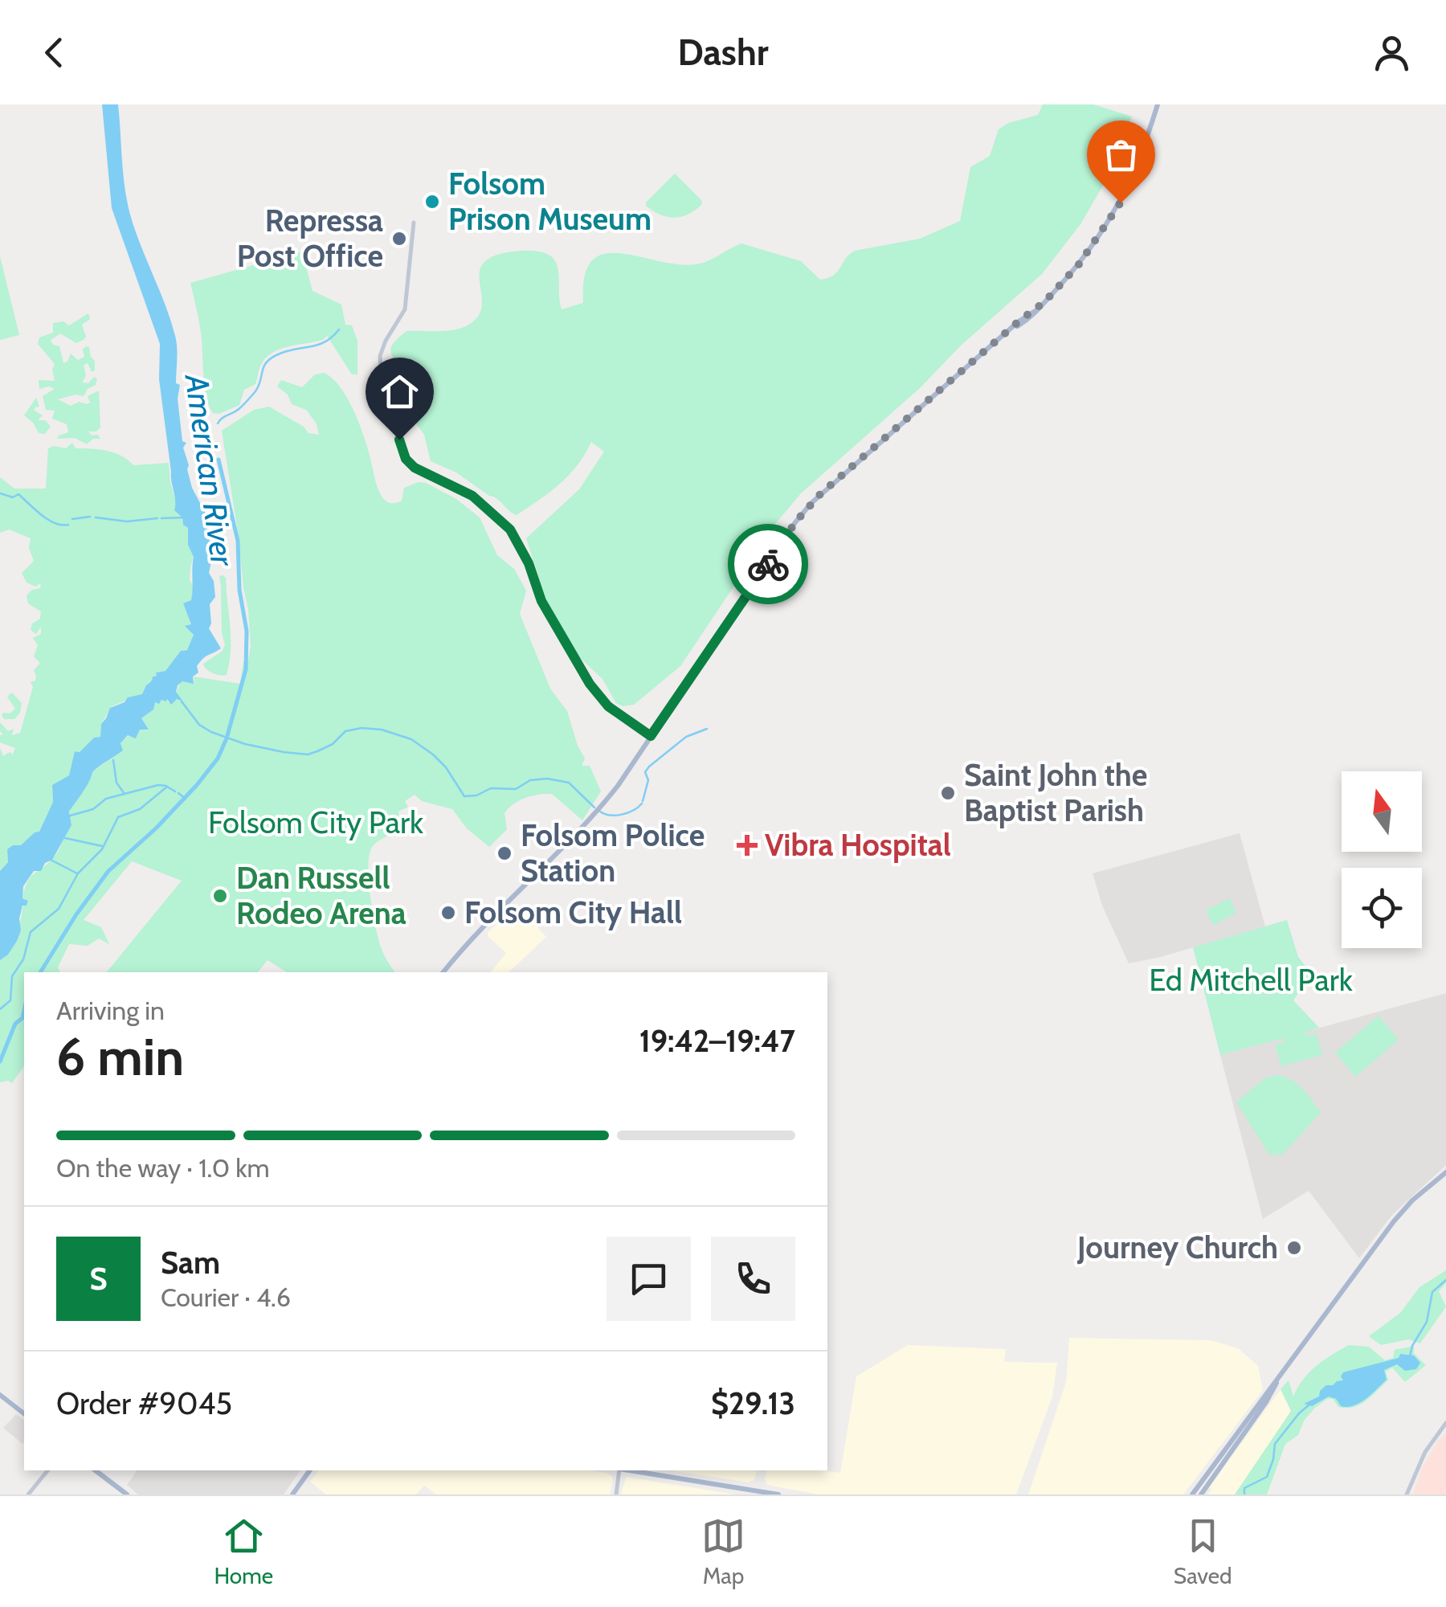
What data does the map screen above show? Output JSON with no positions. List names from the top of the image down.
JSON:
{
  "water": ["American River"],
  "parks": ["Folsom City Park", "Ed Mitchell Park"],
  "places": {
    "other": [
      "Folsom Prison Museum",
      "Repressa Post Office",
      "Saint John the Baptist Parish",
      "Folsom Police Station",
      "Dan Russell Rodeo Arena",
      "Folsom City Hall",
      "Journey Church"
    ],
    "health": ["Vibra Hospital"]
  },
  "north": "top",
  "page": {
    "header": "Dashr",
    "heading": ["6 min", "Arriving in", "19:42–19:47"],
    "panel": [
      "Sam",
      "Courier · 4.6",
      "Order #9045",
      "$29.13"
    ],
    "bar": "On the way · 1.0 km",
    "round": "S",
    "tabs": ["Home", "Map", "Saved"]
  }
}
